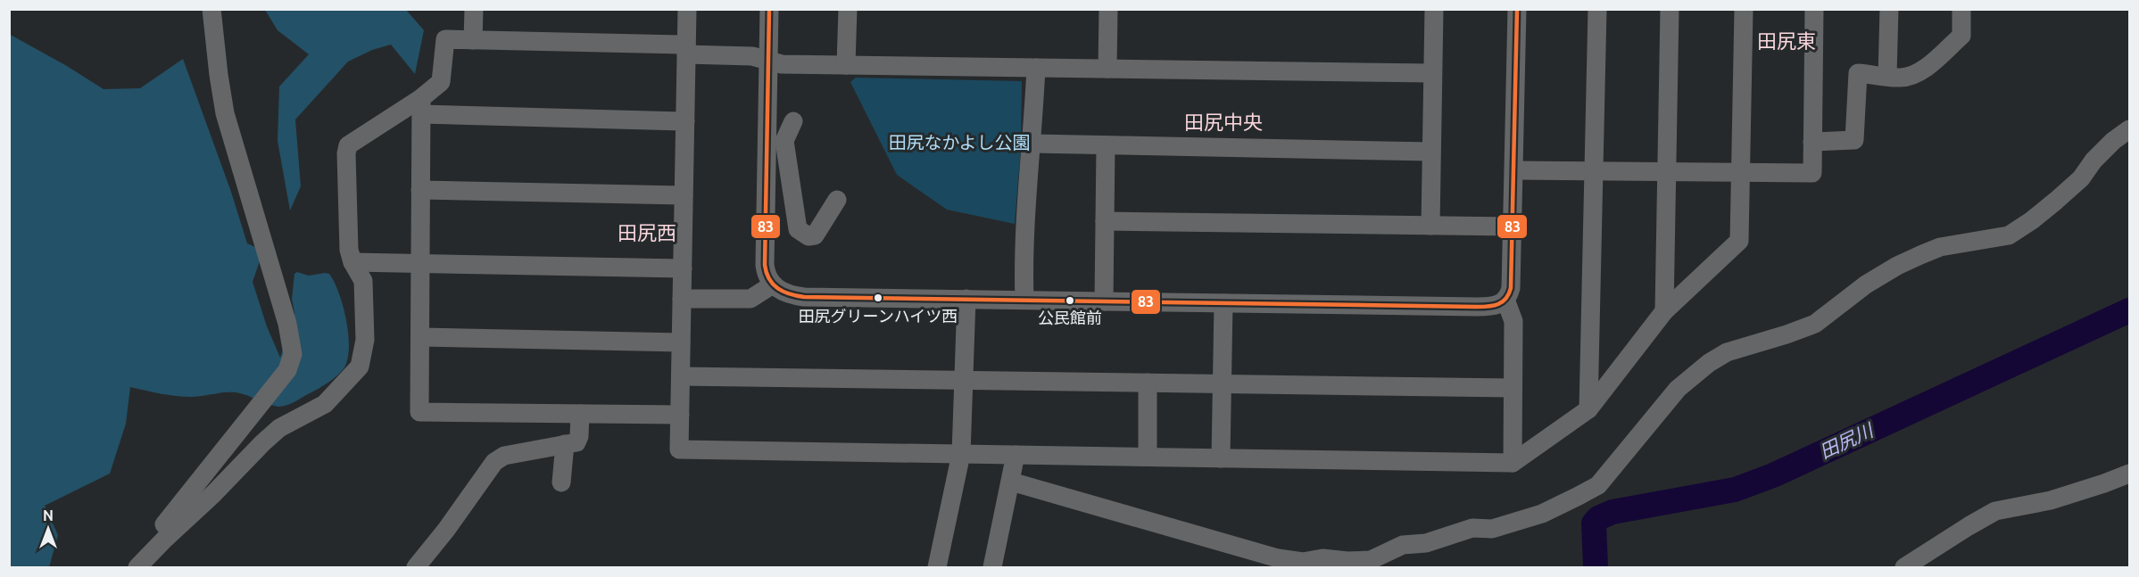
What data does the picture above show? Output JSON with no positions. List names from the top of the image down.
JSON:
{
  "districts": ["田尻東", "田尻中央", "田尻西"],
  "water": ["田尻川"],
  "parks": ["田尻なかよし公園"],
  "places": ["田尻グリーンハイツ西", "公民館前"],
  "lines": ["transit line 83"],
  "north": "top"
}
